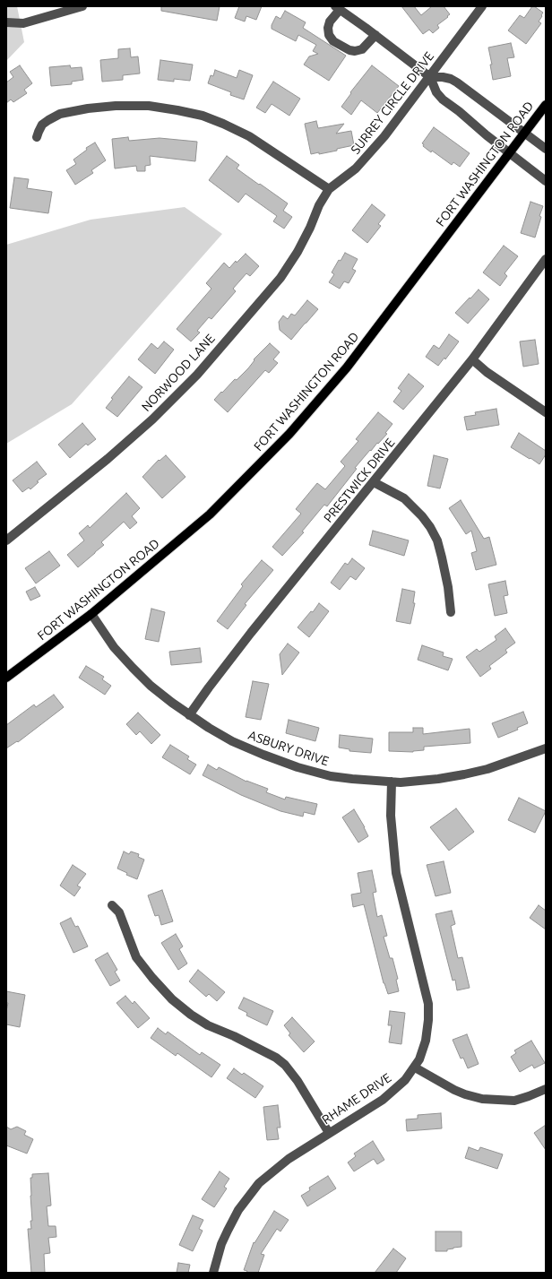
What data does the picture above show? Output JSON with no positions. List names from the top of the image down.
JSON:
{
  "streets": {
    "main road": ["FORT WASHINGTON ROAD"],
    "street": [
      "SURREY CIRCLE DRIVE",
      "NORWOOD LANE",
      "PRESTWICK DRIVE",
      "ASBURY DRIVE",
      "RHAME DRIVE"
    ]
  },
  "crossings": [
    ["SURREY CIRCLE DRIVE", "NORWOOD LANE"],
    ["FORT WASHINGTON ROAD", "ASBURY DRIVE"],
    ["PRESTWICK DRIVE", "ASBURY DRIVE"],
    ["ASBURY DRIVE", "RHAME DRIVE"]
  ]
}
